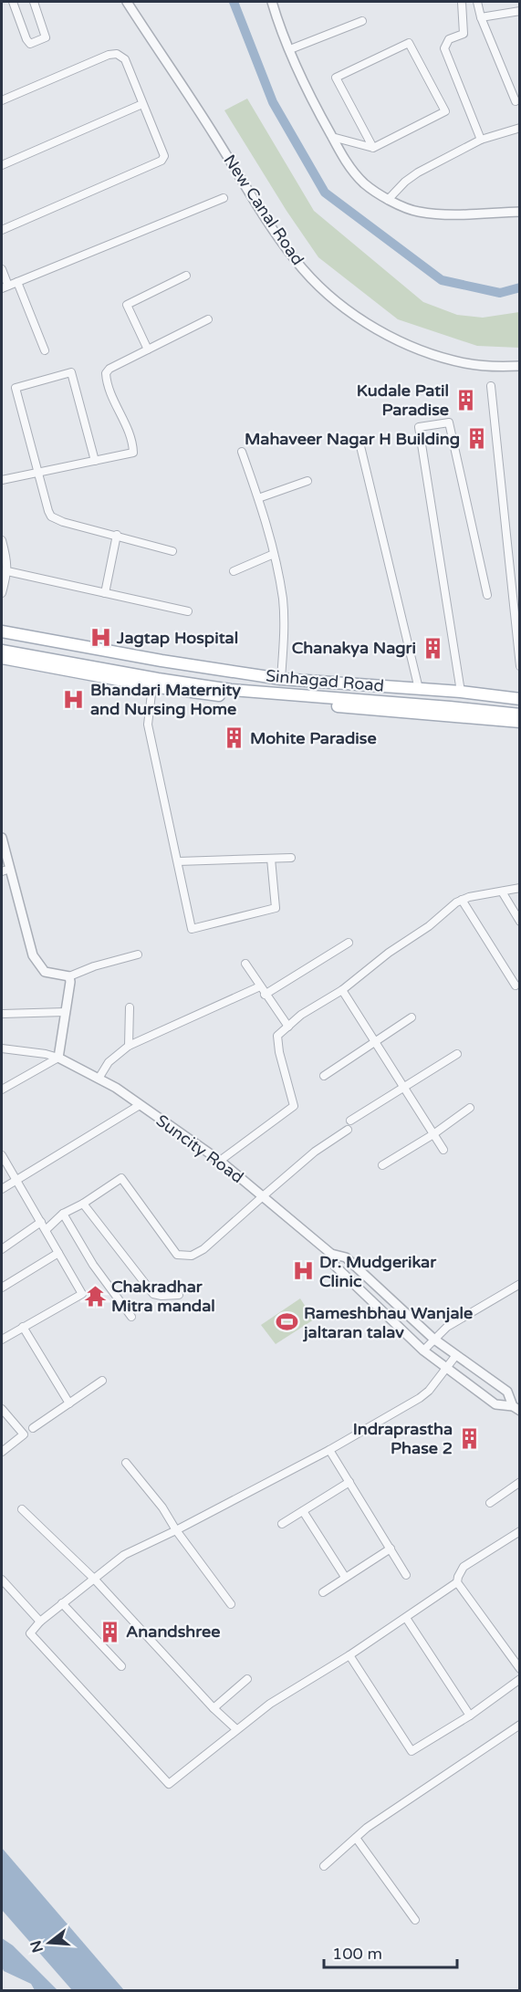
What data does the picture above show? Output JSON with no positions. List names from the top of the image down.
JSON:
{
  "streets": {
    "main road": ["Sinhagad Road"],
    "street": ["New Canal Road", "Suncity Road"]
  },
  "places": {
    "building": [
      "Kudale Patil Paradise",
      "Mahaveer Nagar H Building",
      "Chanakya Nagri",
      "Mohite Paradise",
      "Indraprastha Phase 2",
      "Anandshree"
    ],
    "hospital": ["Jagtap Hospital", "Bhandari Maternity and Nursing Home", "Dr. Mudgerikar Clinic"],
    "temple": ["Chakradhar Mitra mandal"],
    "sports": ["Rameshbhau Wanjale jaltaran talav"]
  },
  "scale_bar": "100 m",
  "north": "left"
}
